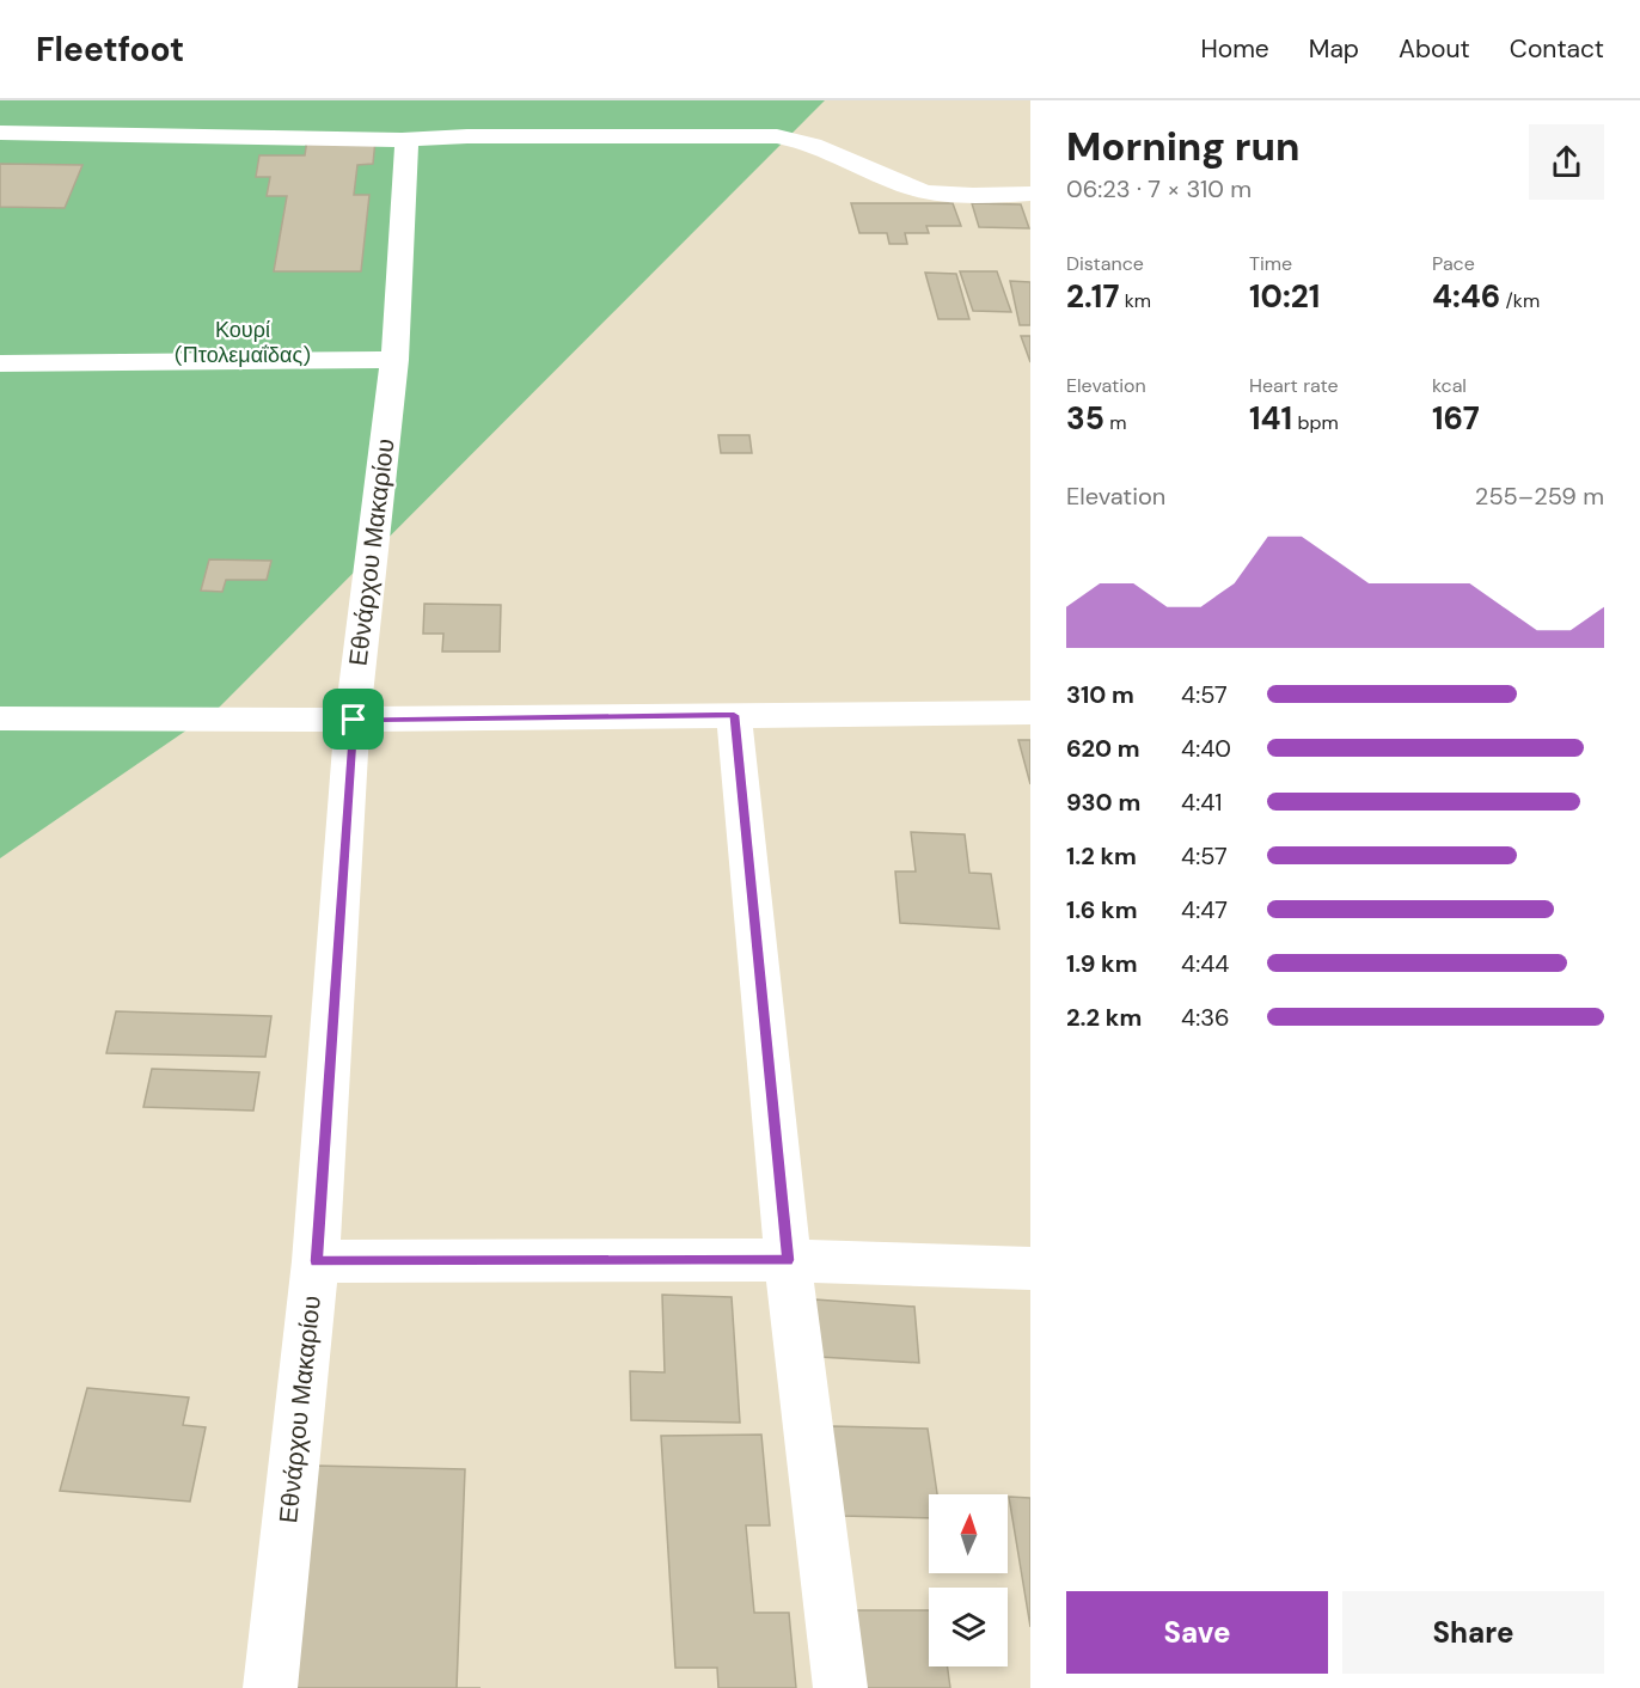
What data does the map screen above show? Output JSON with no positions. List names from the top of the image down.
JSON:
{
  "streets": {
    "street": ["Εθνάρχου Μακαρίου"]
  },
  "parks": ["Κουρί (Πτολεμαΐδας)"],
  "north": "top",
  "page": {
    "header": "Fleetfoot",
    "nav": [
      "Home",
      "Map",
      "About",
      "Contact"
    ],
    "heading": ["Morning run", "06:23 · 7 × 310 m"],
    "stats": [
      ["Distance", "2.17 km"],
      ["Time", "10:21"],
      ["Pace", "4:46 /km"],
      ["Elevation", "35 m"],
      ["Heart rate", "141 bpm"],
      ["kcal", "167"]
    ],
    "chart": ["Elevation", "255–259 m"],
    "list": [
      {
        "name": "310 m",
        "note": "4:57"
      },
      {
        "name": "620 m",
        "note": "4:40"
      },
      {
        "name": "930 m",
        "note": "4:41"
      },
      {
        "name": "1.2 km",
        "note": "4:57"
      },
      {
        "name": "1.6 km",
        "note": "4:47"
      },
      {
        "name": "1.9 km",
        "note": "4:44"
      },
      {
        "name": "2.2 km",
        "note": "4:36"
      }
    ],
    "buttons": ["Save", "Share"]
  }
}
